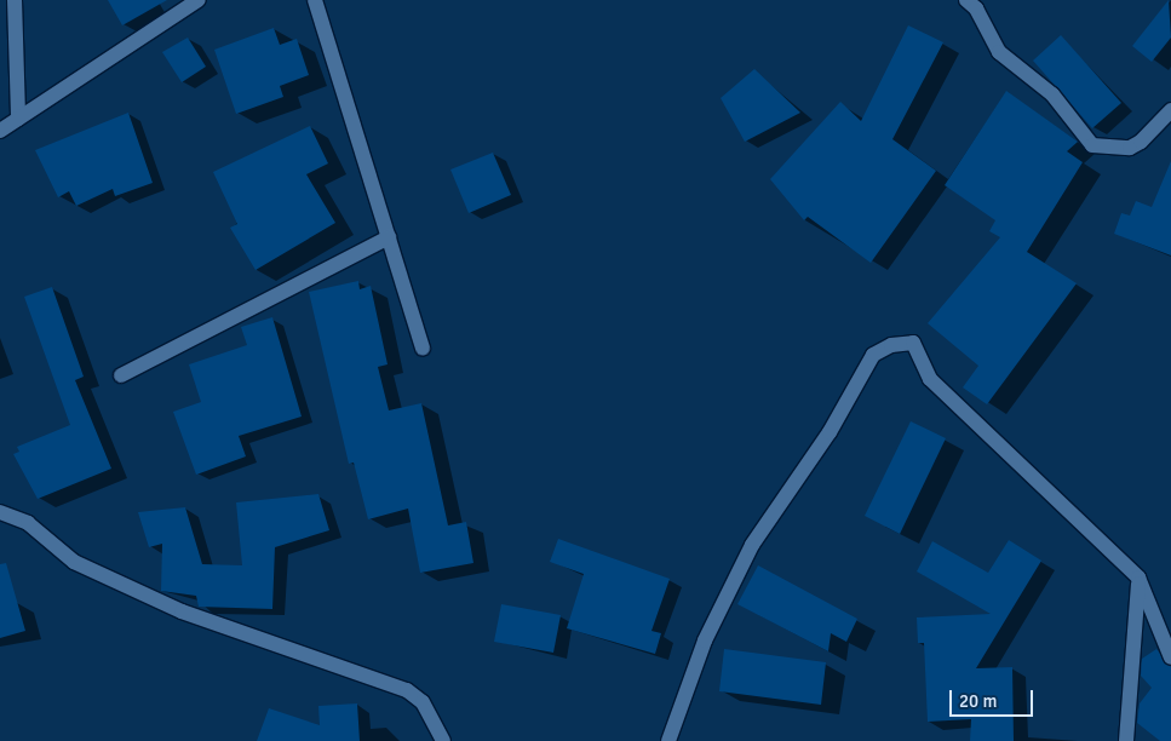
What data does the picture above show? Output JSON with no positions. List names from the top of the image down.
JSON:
{
  "scale_bar": "20 m"
}
